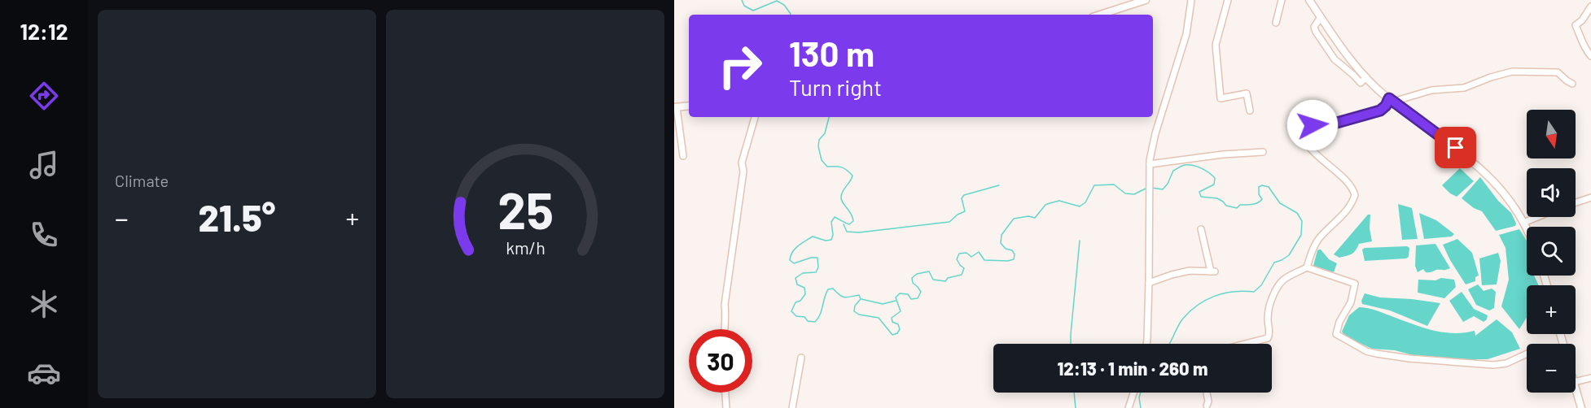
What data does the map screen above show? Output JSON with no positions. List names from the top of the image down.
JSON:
{
  "north": "bottom",
  "page": {
    "tabs": "12:12",
    "tile": "Climate",
    "turn": ["130 m", "Turn right"],
    "map_buttons": ["+", "−"],
    "heat": ["−", "21.5°", "+"],
    "limit": "30",
    "trip": "12:13 · 1 min · 260 m",
    "gauge": ["25", "km/h"]
  }
}
